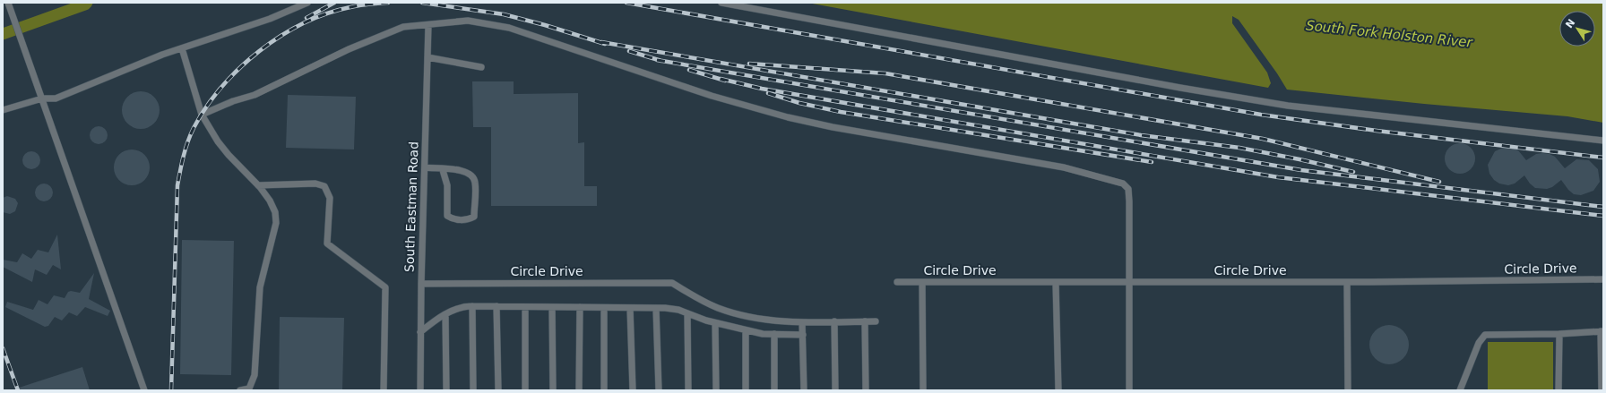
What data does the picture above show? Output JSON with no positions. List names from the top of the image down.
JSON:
{
  "streets": {
    "lane": ["South Eastman Road", "Circle Drive"]
  },
  "crossings": [
    ["South Eastman Road", "Circle Drive"]
  ],
  "water": ["South Fork Holston River"],
  "north": "top left"
}
